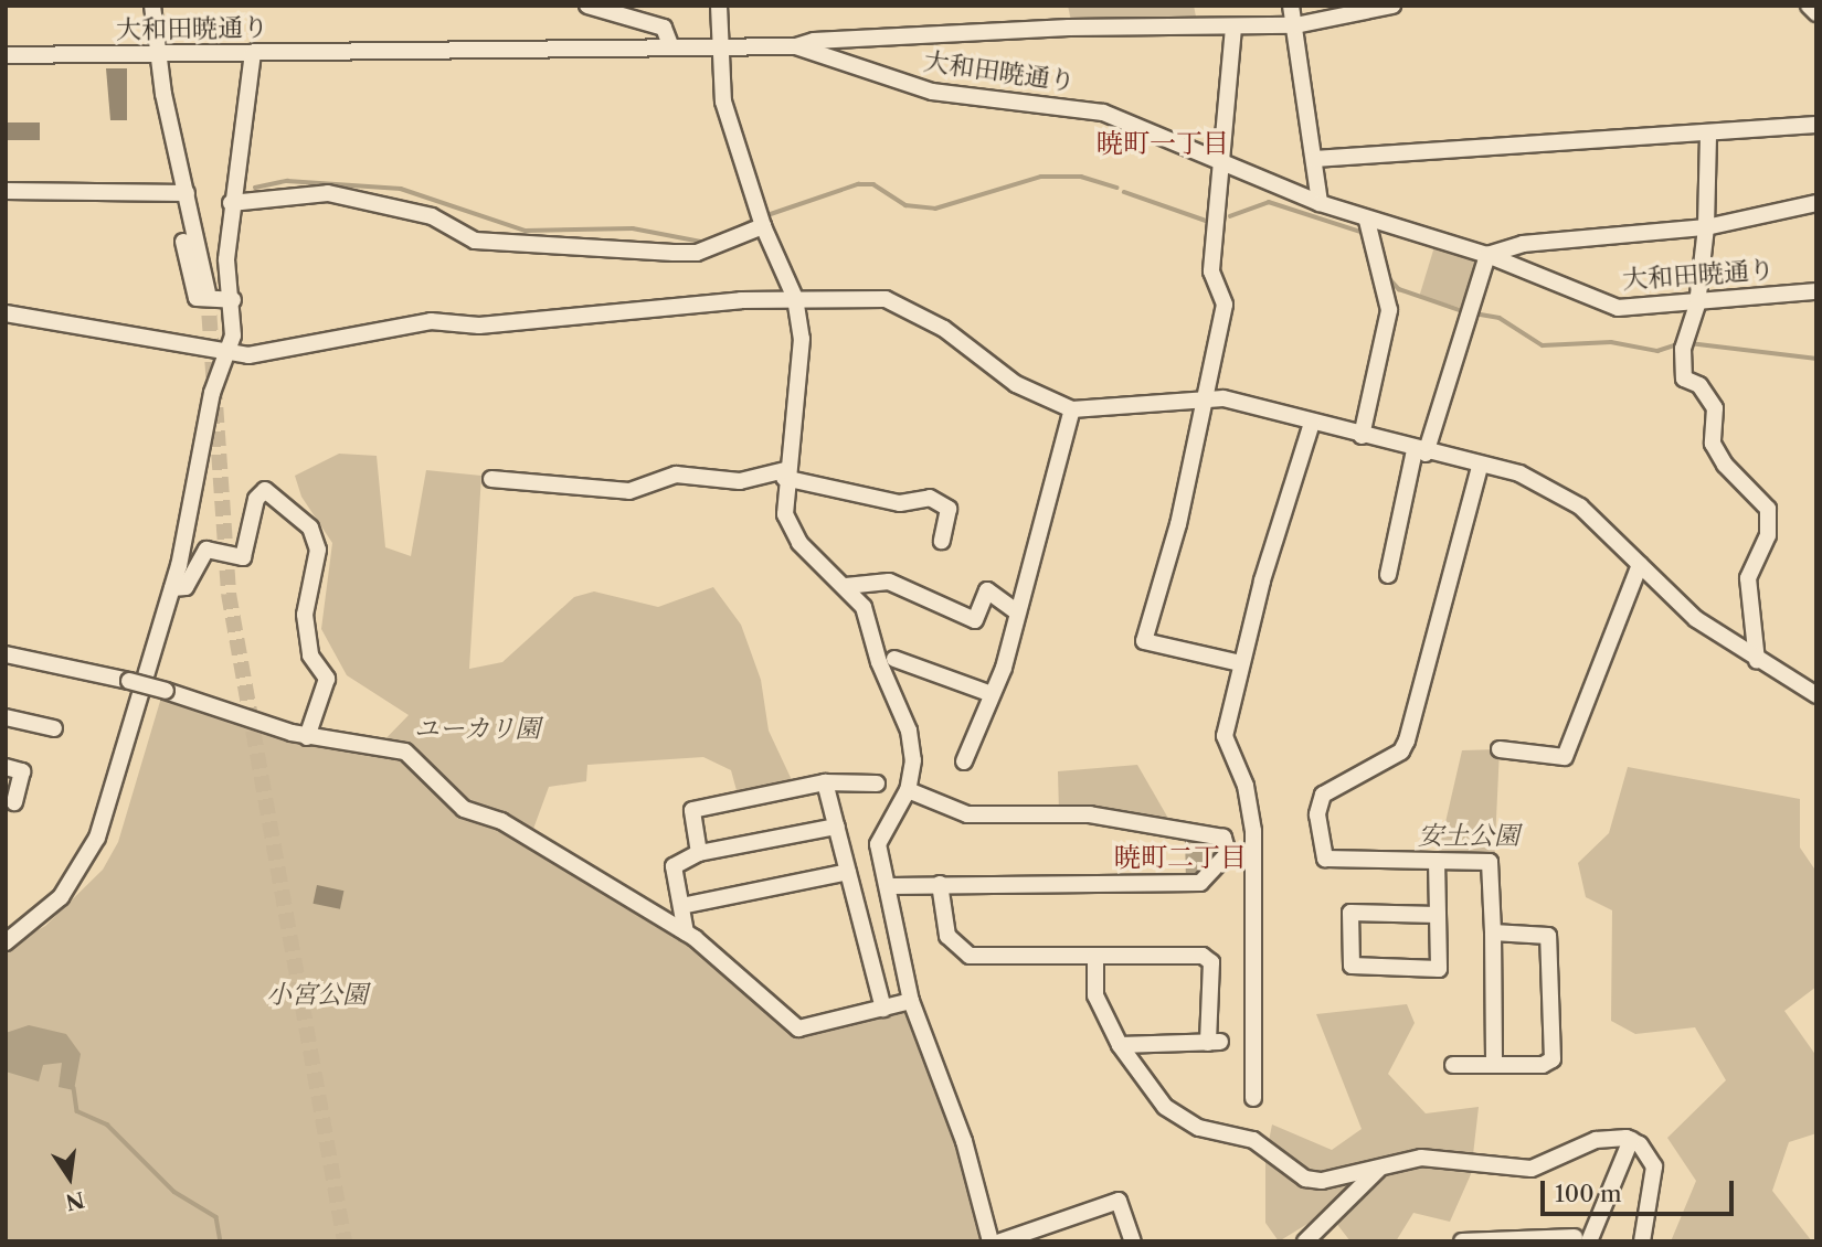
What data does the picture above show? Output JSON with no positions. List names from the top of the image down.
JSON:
{
  "streets": {
    "street": ["大和田暁通り"]
  },
  "districts": ["暁町一丁目", "暁町二丁目"],
  "parks": ["ユーカリ園", "安土公園", "小宮公園"],
  "scale_bar": "100 m",
  "north": "bottom"
}
